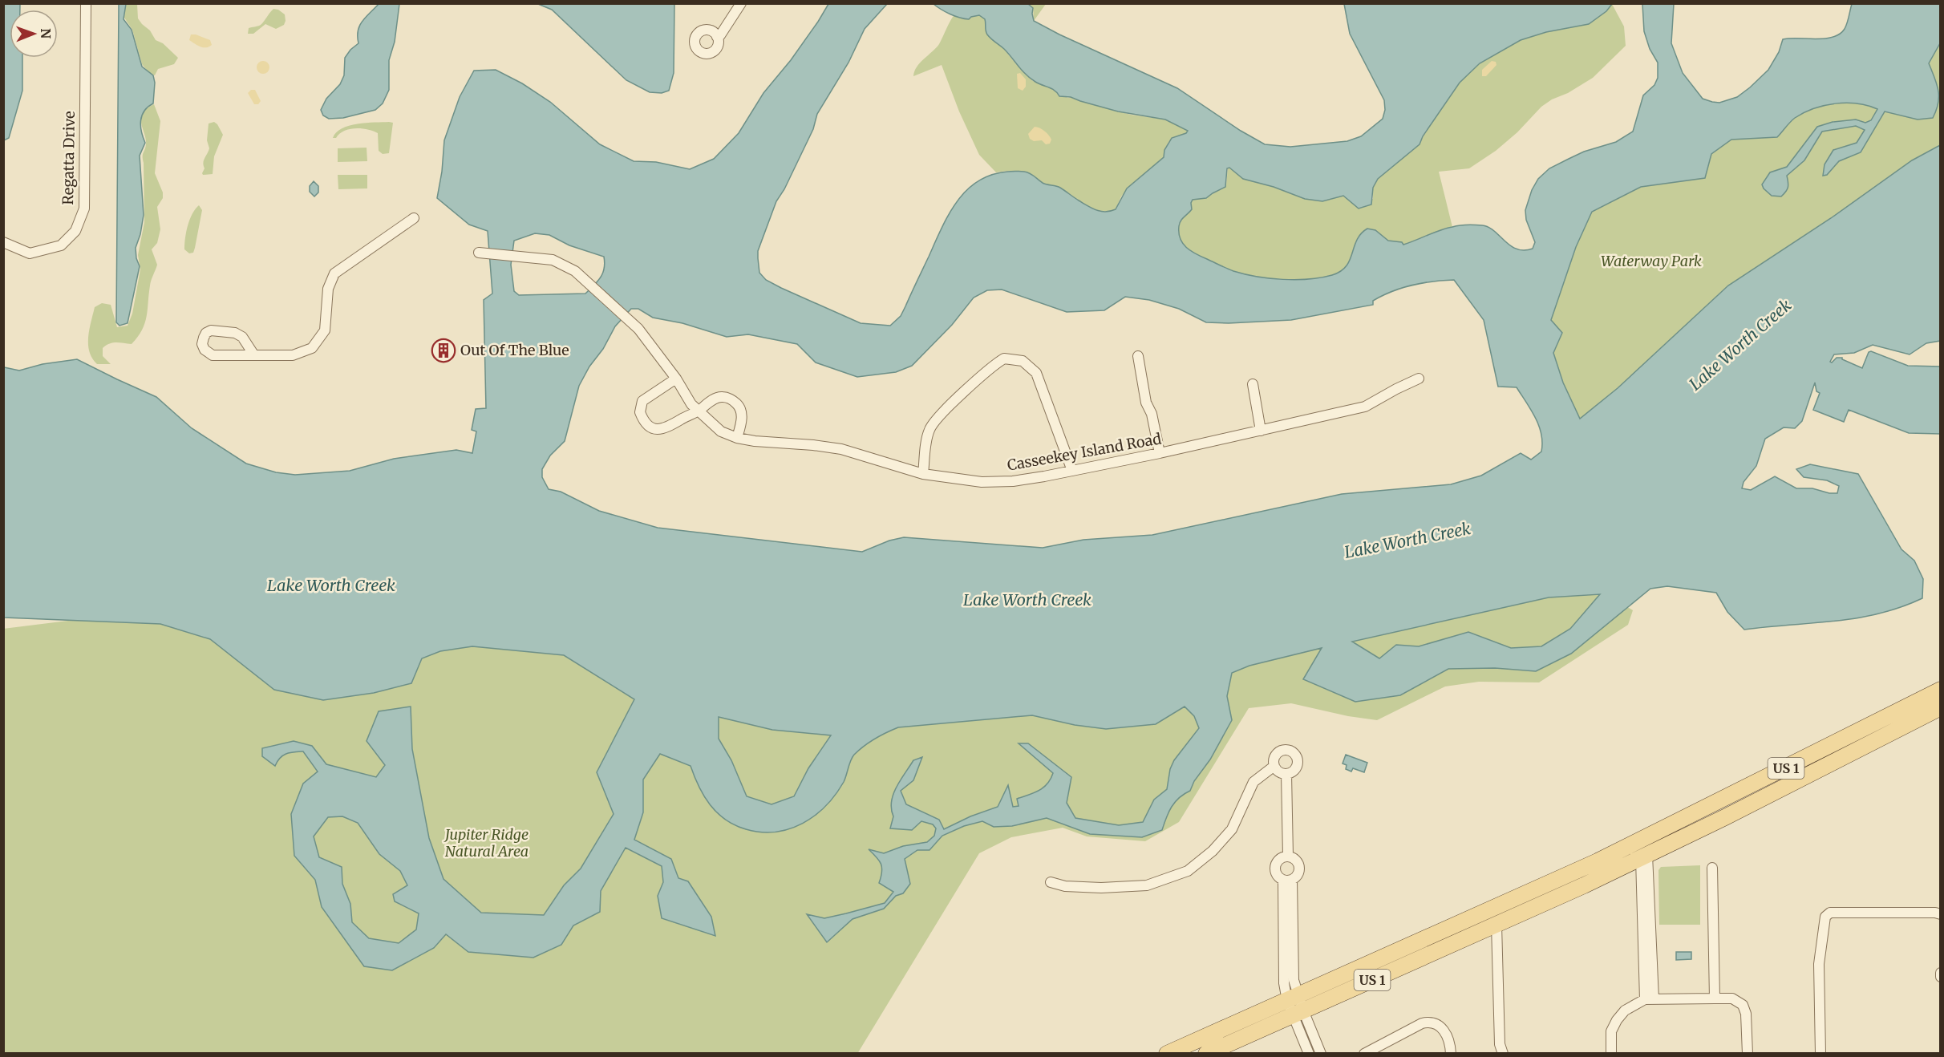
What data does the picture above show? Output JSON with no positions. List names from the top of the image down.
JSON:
{
  "streets": {
    "main road": ["US 1"],
    "street": ["Regatta Drive", "Casseekey Island Road"]
  },
  "water": ["Lake Worth Creek"],
  "parks": ["Waterway Park", "Jupiter Ridge Natural Area"],
  "places": {
    "building": ["Out Of The Blue"]
  },
  "north": "right"
}
